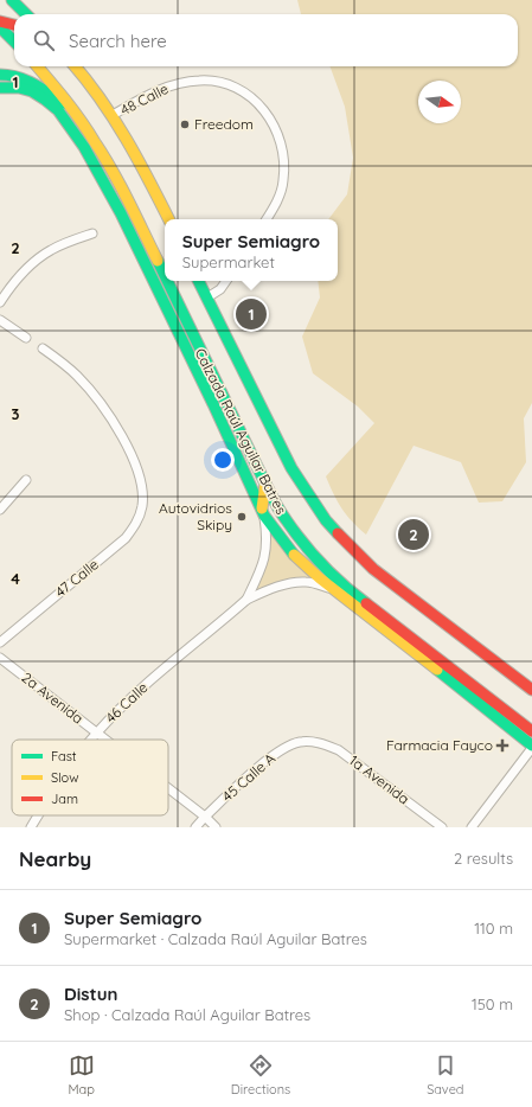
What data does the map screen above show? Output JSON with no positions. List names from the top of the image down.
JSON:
{
  "streets": {
    "main road": ["Calzada Raúl Aguilar Batres"],
    "street": [
      "48 Calle",
      "47 Calle",
      "2a Avenida",
      "46 Calle",
      "45 Calle A",
      "1a Avenida"
    ]
  },
  "crossings": [
    ["2a Avenida", "46 Calle"],
    ["2a Avenida", "45 Calle A"],
    ["45 Calle A", "1a Avenida"]
  ],
  "places": {
    "other": ["Freedom", "Autovidrios Skipy"],
    "health": ["Farmacia Fayco"]
  },
  "legend": ["Fast", "Slow", "Jam"],
  "north": "right",
  "page": {
    "search": "Search here",
    "popup": ["Super Semiagro", "Supermarket"],
    "pins": ["1", "2"],
    "heading": ["Nearby", "2 results"],
    "list": [
      {
        "mark": "1",
        "name": "Super Semiagro",
        "note": "Supermarket · Calzada Raúl Aguilar Batres",
        "value": "110 m"
      },
      {
        "mark": "2",
        "name": "Distun",
        "note": "Shop · Calzada Raúl Aguilar Batres",
        "value": "150 m"
      }
    ],
    "nav": ["Map", "Directions", "Saved"]
  },
  "grid": {
    "rows": [
      "1",
      "2",
      "3",
      "4"
    ]
  }
}
